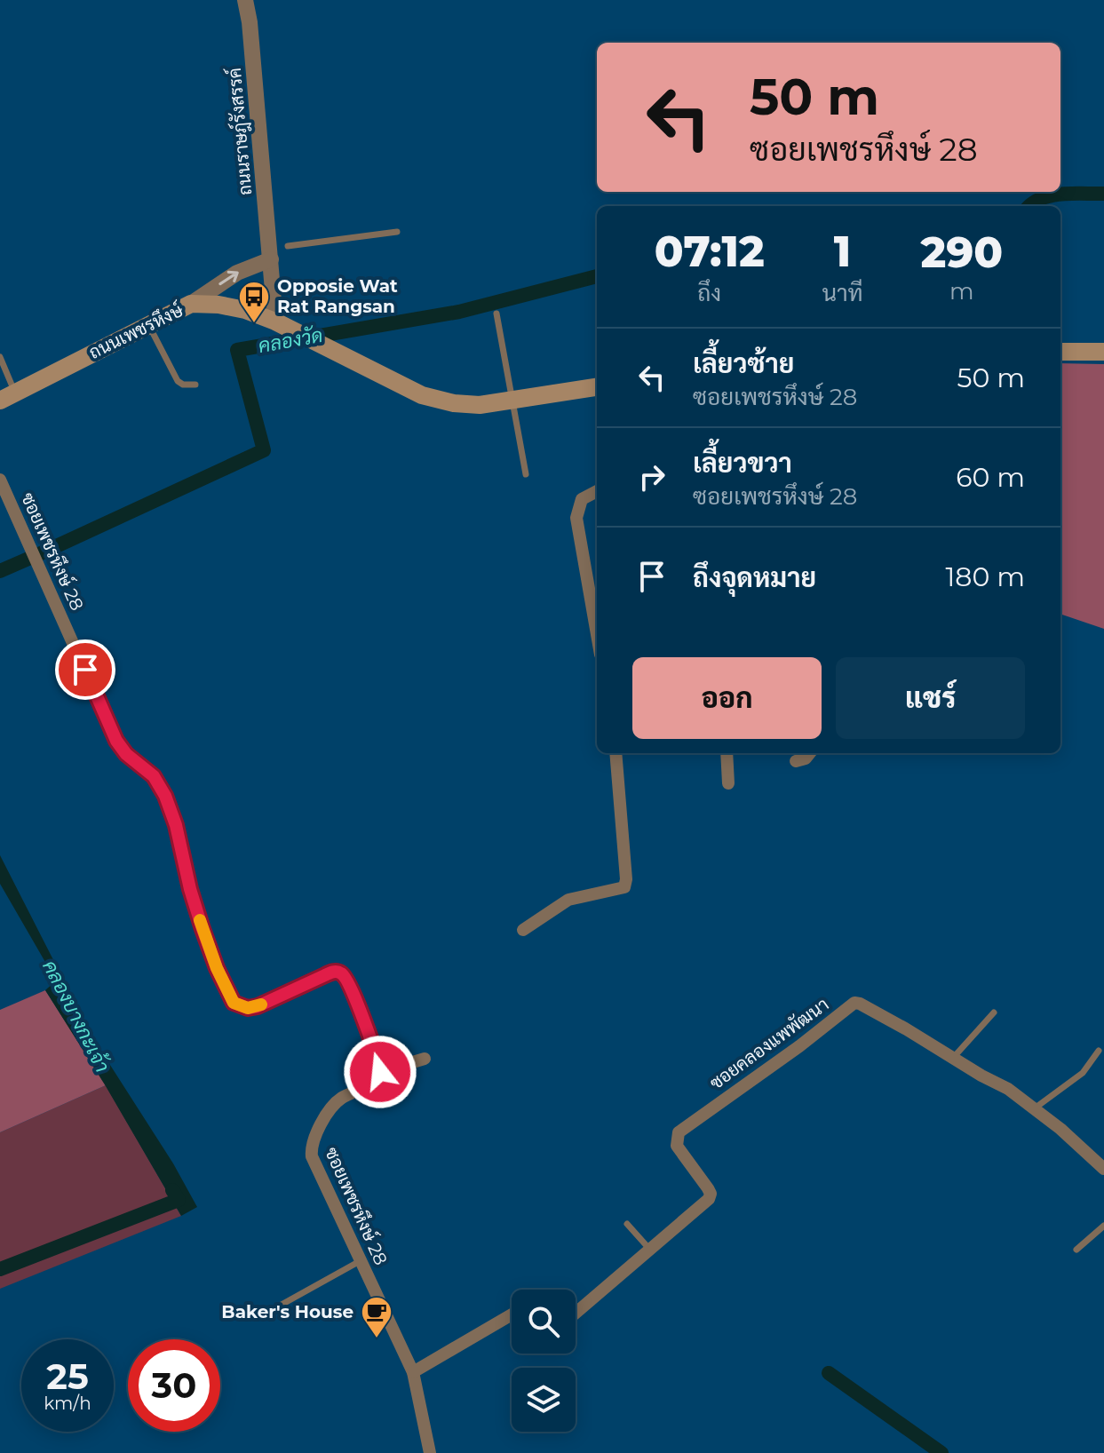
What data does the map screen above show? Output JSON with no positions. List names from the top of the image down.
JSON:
{
  "streets": {
    "main road": ["ถนนเพชรหึงษ์"],
    "street": ["ถนนราษฎ์รังสรรค์", "ซอยเพชรหึงษ์ 28", "ซอยคลองแพพัฒนา"]
  },
  "crossings": [
    ["ถนนราษฎ์รังสรรค์", "ถนนเพชรหึงษ์"]
  ],
  "water": ["คลองวัด", "คลองบางกะเจ้า"],
  "places": {
    "bus stop": ["Opposie Wat Rat Rangsan"],
    "cafe": ["Baker's House"]
  },
  "page": {
    "turn": ["50 m", "ซอยเพชรหึงษ์ 28"],
    "eta": [
      "07:12",
      "ถึง",
      "1",
      "นาที",
      "290",
      "m"
    ],
    "list": [
      {
        "name": "เลี้ยวซ้าย",
        "note": "ซอยเพชรหึงษ์ 28",
        "value": "50 m"
      },
      {
        "name": "เลี้ยวขวา",
        "note": "ซอยเพชรหึงษ์ 28",
        "value": "60 m"
      },
      {
        "name": "ถึงจุดหมาย",
        "value": "180 m"
      }
    ],
    "buttons": ["ออก", "แชร์"],
    "speed": "25 km/h",
    "limit": "30"
  }
}
